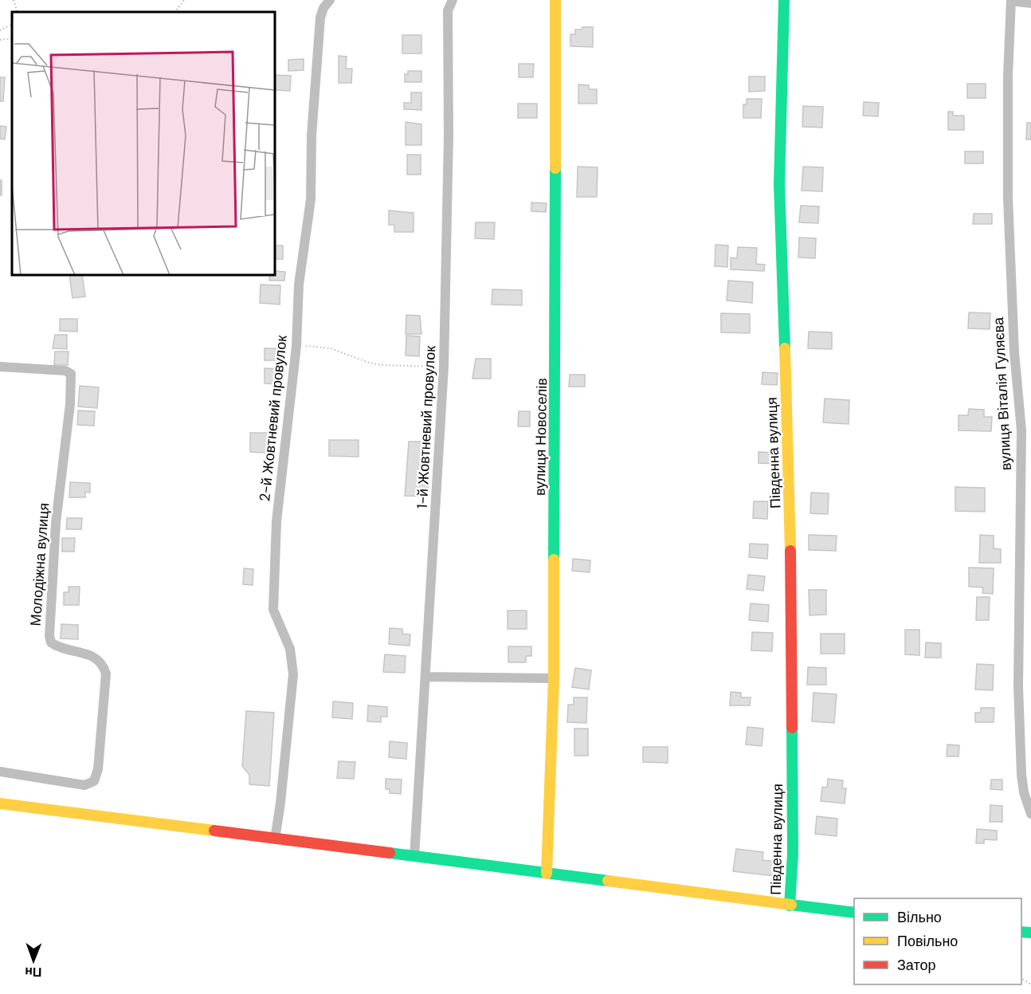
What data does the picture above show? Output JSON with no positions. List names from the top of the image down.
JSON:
{
  "streets": {
    "main road": ["вулиця Новоселів", "Південна вулиця"],
    "street": [
      "вулиця Віталія Гуляєва",
      "2-й Жовтневий провулок",
      "1-й Жовтневий провулок",
      "Молодіжна вулиця"
    ]
  },
  "legend": ["Вільно", "Повільно", "Затор"],
  "north": "bottom"
}
